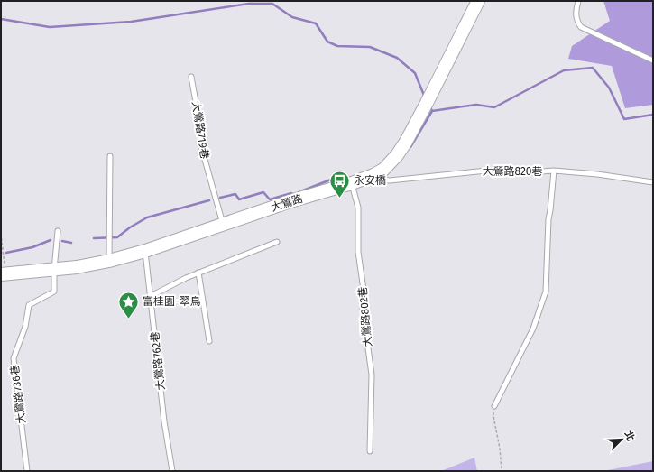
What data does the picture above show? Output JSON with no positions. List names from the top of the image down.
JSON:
{
  "streets": {
    "street": ["大鶯路"],
    "lane": [
      "大鶯路719巷",
      "大鶯路820巷",
      "大鶯路802巷",
      "大鶯路762巷",
      "大鶯路736巷"
    ]
  },
  "crossings": [
    ["大鶯路719巷", "大鶯路"],
    ["大鶯路820巷", "大鶯路"],
    ["大鶯路", "大鶯路802巷"],
    ["大鶯路", "大鶯路762巷"],
    ["大鶯路", "大鶯路736巷"]
  ],
  "places": {
    "bus stop": ["永安橋"],
    "place": ["富桂園-翠鳥"]
  },
  "north": "top right"
}
